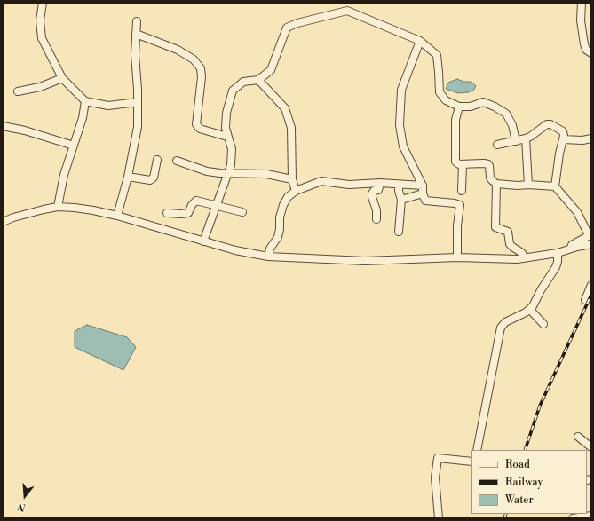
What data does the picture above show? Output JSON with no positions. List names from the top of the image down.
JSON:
{
  "legend": ["Road", "Railway", "Water"],
  "north": "bottom"
}
